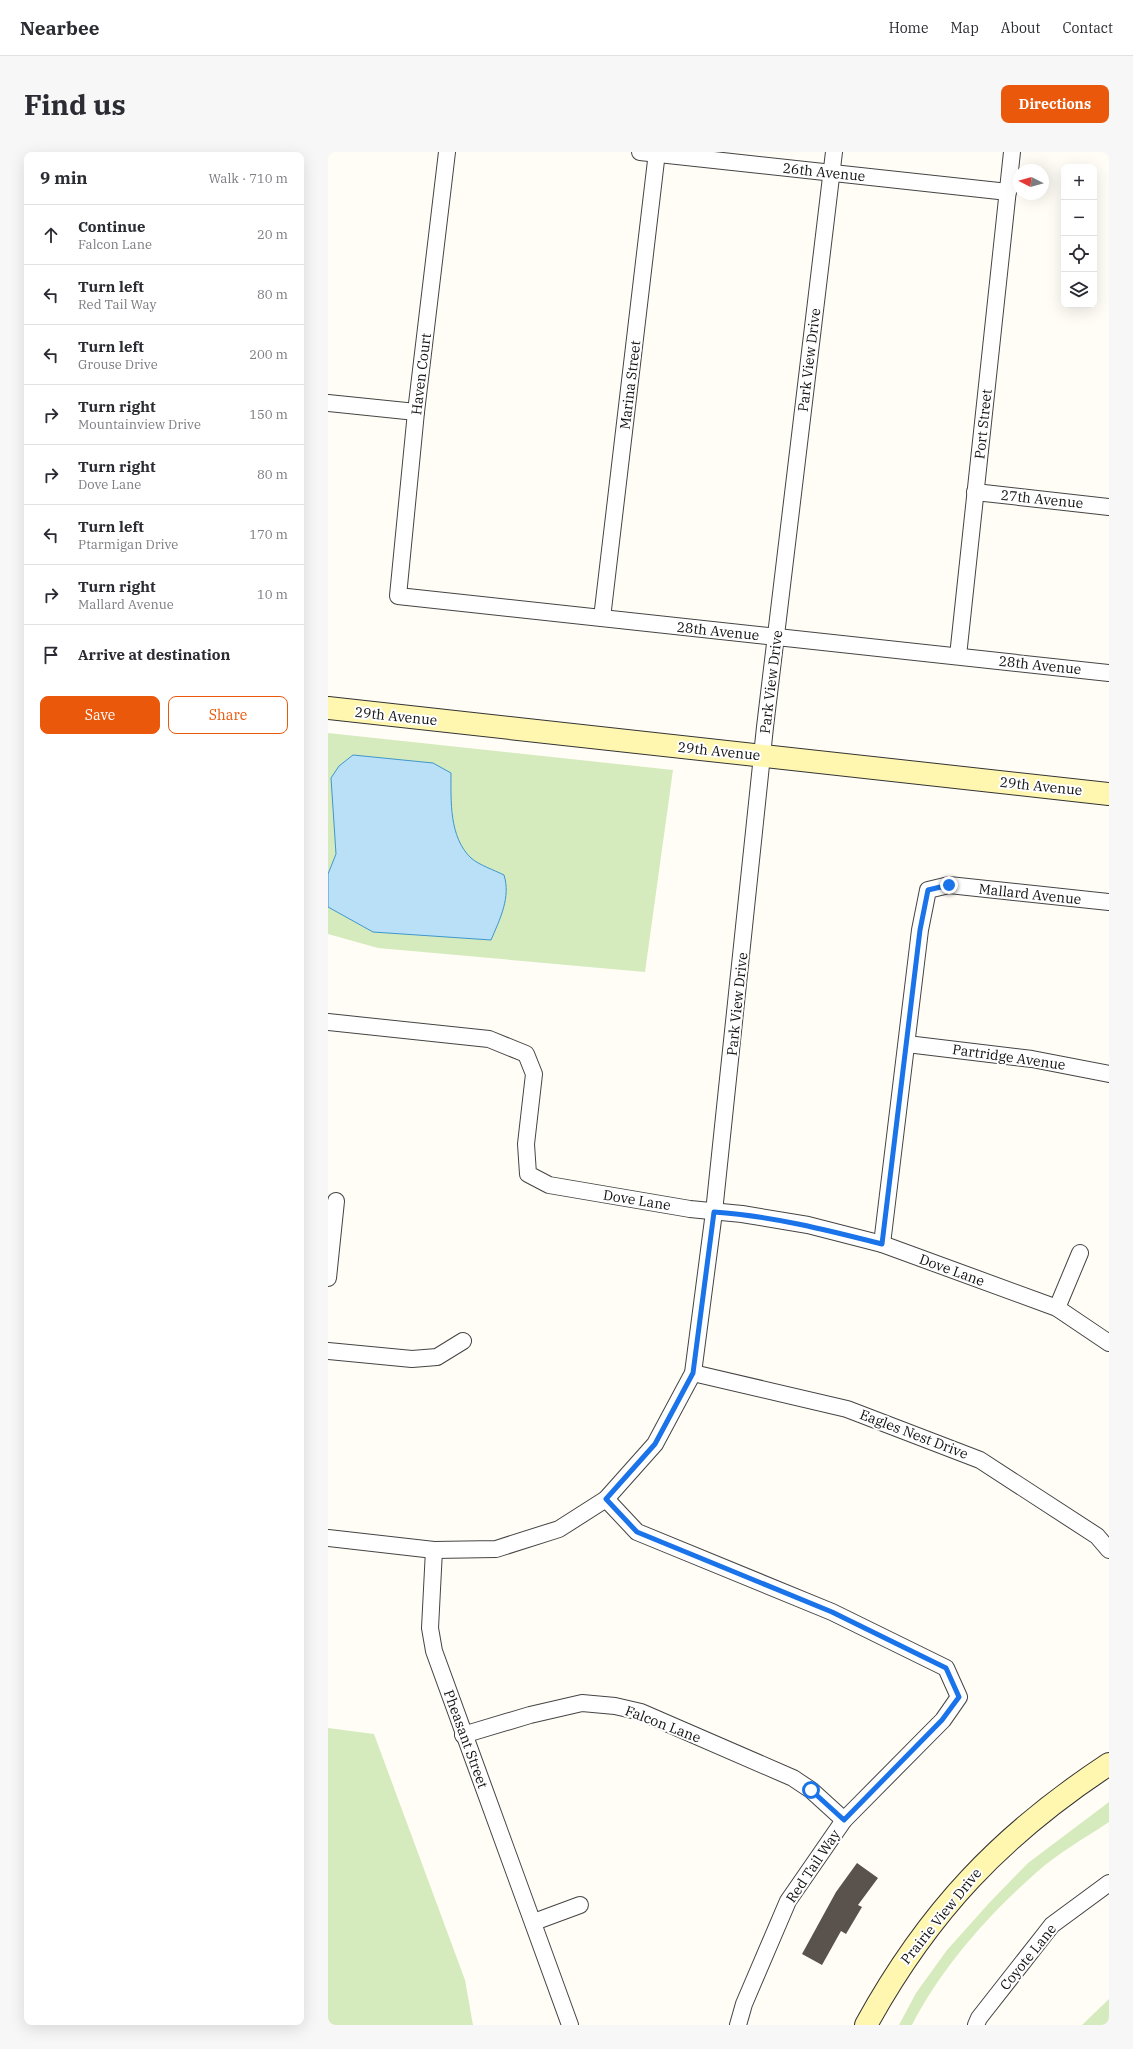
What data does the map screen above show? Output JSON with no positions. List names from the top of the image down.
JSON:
{
  "streets": {
    "street": [
      "26th Avenue",
      "Park View Drive",
      "Haven Court",
      "Marina Street",
      "Port Street",
      "27th Avenue",
      "28th Avenue",
      "29th Avenue",
      "Mallard Avenue",
      "Partridge Avenue",
      "Dove Lane",
      "Eagles Nest Drive",
      "Falcon Lane",
      "Pheasant Street",
      "Red Tail Way",
      "Prairie View Drive",
      "Coyote Lane"
    ]
  },
  "crossings": [
    ["26th Avenue", "Park View Drive"],
    ["26th Avenue", "Marina Street"],
    ["26th Avenue", "Port Street"],
    ["Park View Drive", "28th Avenue"],
    ["Park View Drive", "29th Avenue"],
    ["Park View Drive", "Dove Lane"],
    ["Park View Drive", "Eagles Nest Drive"],
    ["Haven Court", "28th Avenue"],
    ["Marina Street", "28th Avenue"],
    ["Port Street", "27th Avenue"],
    ["Port Street", "28th Avenue"],
    ["Mallard Avenue", "Partridge Avenue"],
    ["Falcon Lane", "Pheasant Street"],
    ["Falcon Lane", "Red Tail Way"]
  ],
  "north": "left",
  "page": {
    "header": "Nearbee",
    "nav": [
      "Home",
      "Map",
      "About",
      "Contact"
    ],
    "buttons": [
      "Directions",
      ["Save", "Share"]
    ],
    "title": "Find us",
    "heading": ["9 min", "Walk · 710 m"],
    "map_buttons": ["+", "−"],
    "list": [
      ["Continue", "Falcon Lane", "20 m"],
      ["Turn left", "Red Tail Way", "80 m"],
      ["Turn left", "Grouse Drive", "200 m"],
      ["Turn right", "Mountainview Drive", "150 m"],
      ["Turn right", "Dove Lane", "80 m"],
      ["Turn left", "Ptarmigan Drive", "170 m"],
      ["Turn right", "Mallard Avenue", "10 m"],
      "Arrive at destination"
    ]
  }
}
